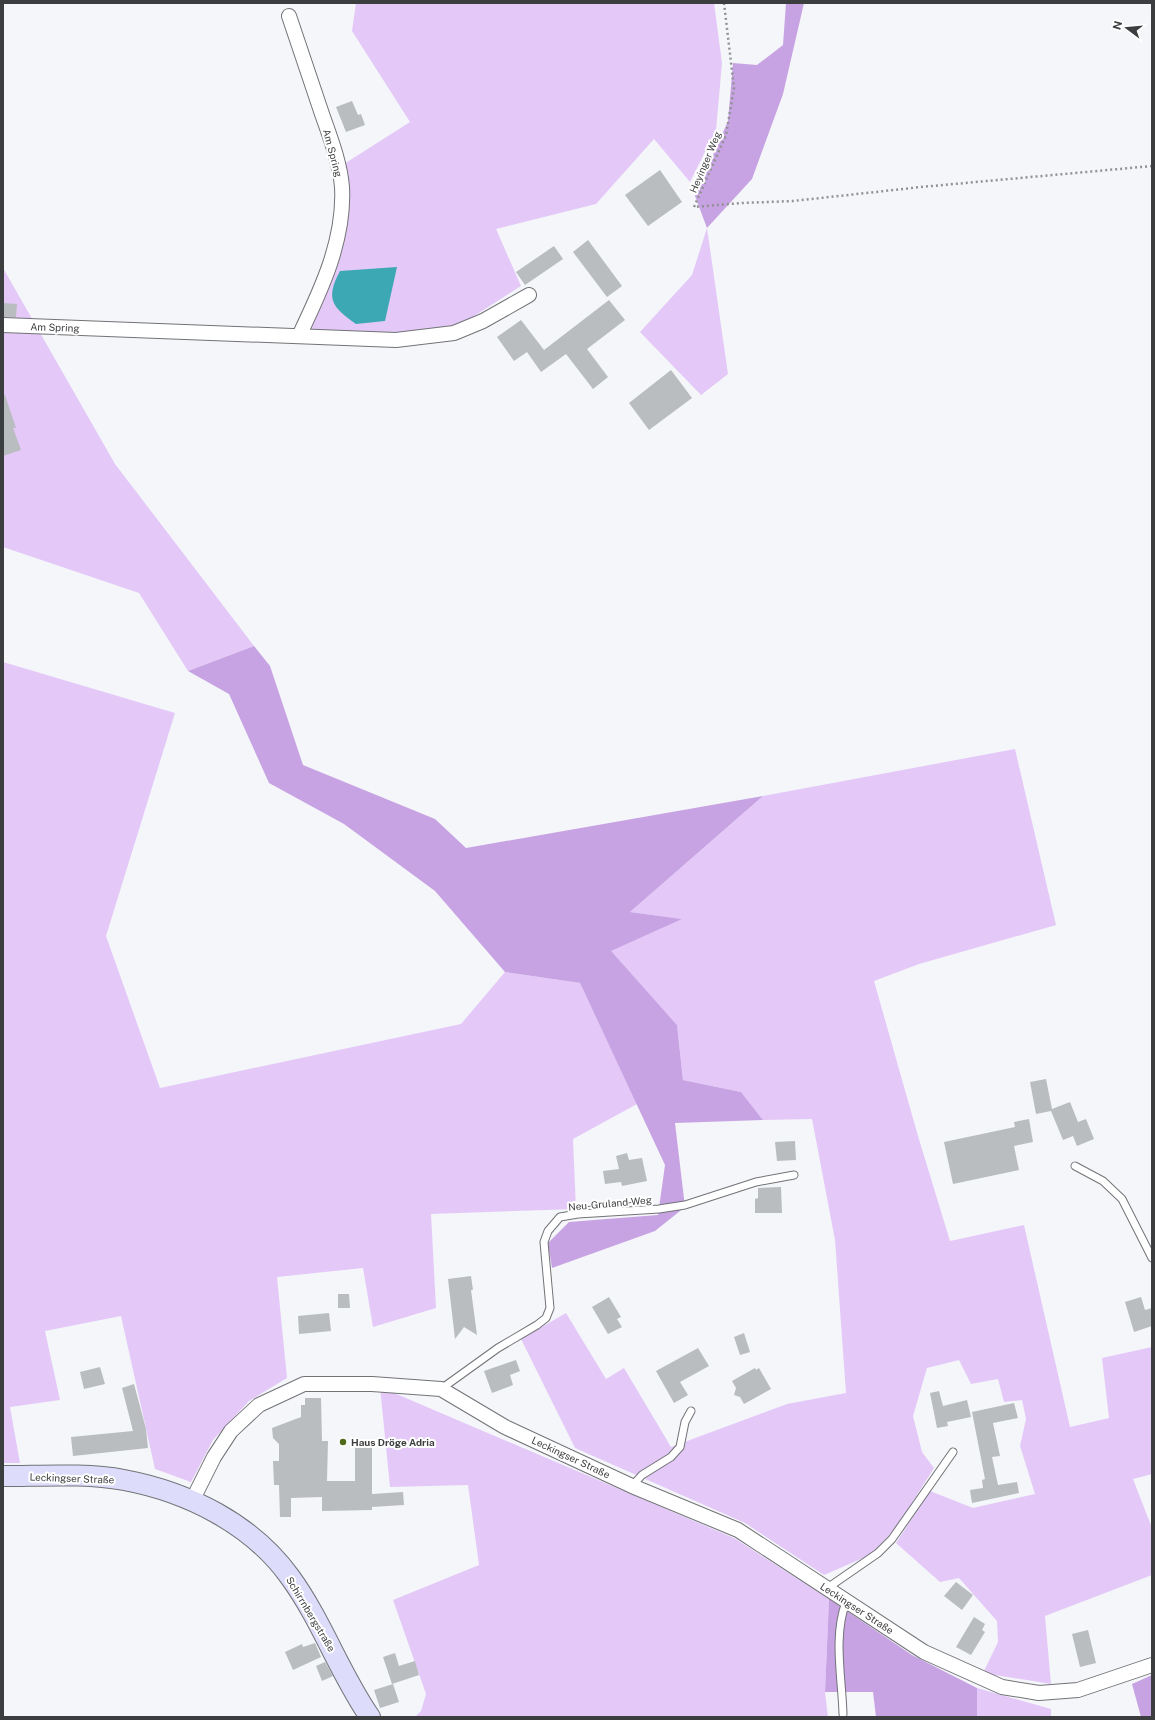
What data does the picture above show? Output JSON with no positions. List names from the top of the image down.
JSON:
{
  "streets": {
    "street": ["Am Spring", "Leckingser Straße", "Schirrnbergstraße"],
    "lane": ["Neu-Gruland-Weg"],
    "path": ["Heyinger Weg"]
  },
  "crossings": [
    ["Neu-Gruland-Weg", "Leckingser Straße"],
    ["Leckingser Straße", "Schirrnbergstraße"]
  ],
  "places": ["Haus Dröge Adria"],
  "north": "left"
}
